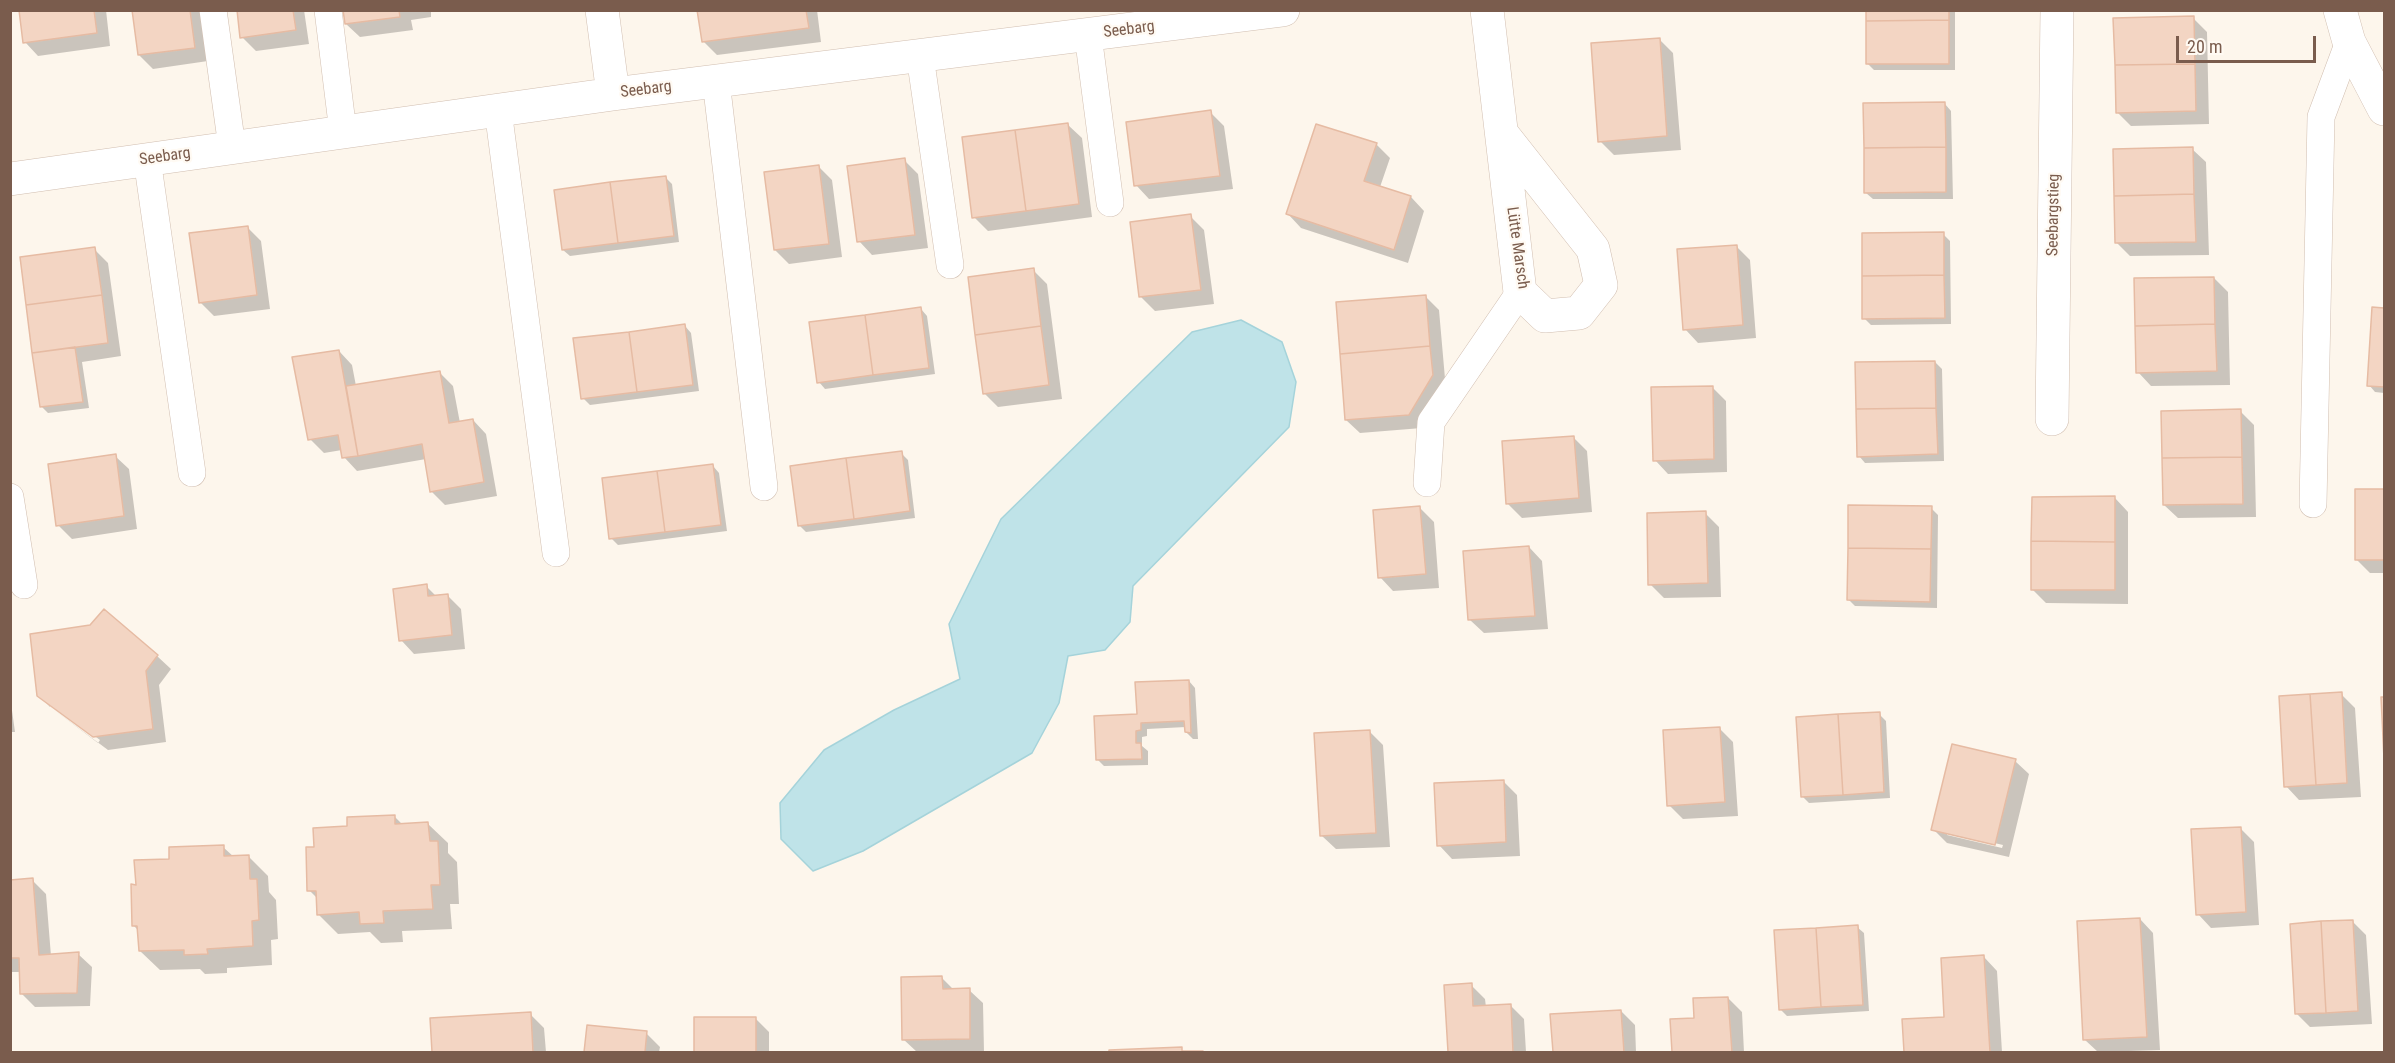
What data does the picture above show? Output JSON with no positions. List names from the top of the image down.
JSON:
{
  "streets": {
    "street": ["Seebarg", "Seebargstieg", "Lütte Marsch"]
  },
  "scale_bar": "20 m"
}
